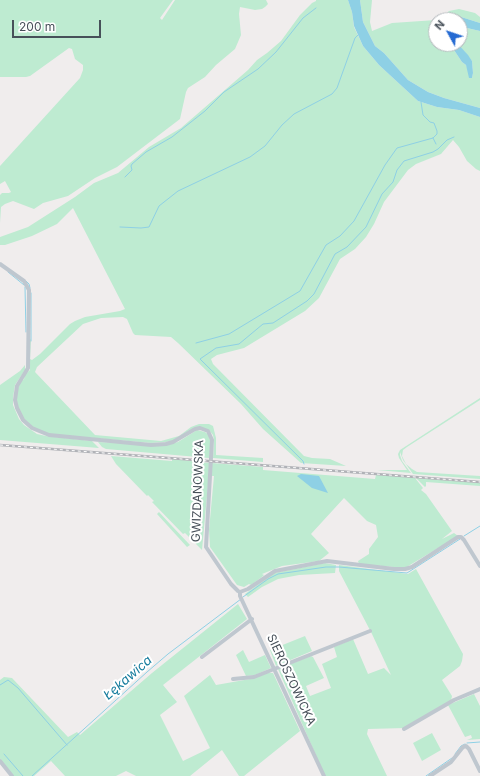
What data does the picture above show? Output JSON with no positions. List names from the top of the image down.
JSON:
{
  "streets": {
    "street": ["GWIZDANOWSKA", "SIEROSZOWICKA"]
  },
  "crossings": [
    ["GWIZDANOWSKA", "SIEROSZOWICKA"]
  ],
  "water": ["Łękawica"],
  "scale_bar": "200 m",
  "north": "top left"
}
